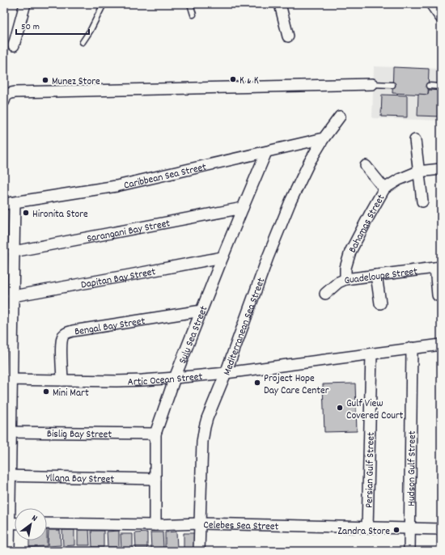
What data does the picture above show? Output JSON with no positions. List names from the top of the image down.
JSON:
{
  "streets": {
    "street": [
      "Caribbean Sea Street",
      "Bahamas Street",
      "Sarangani Bay Street",
      "Guadeloupe Street",
      "Dapitan Bay Street",
      "Bengal Bay Street",
      "Mediterranean Sea Street",
      "Sulu Sea Street",
      "Artic Ocean Street",
      "Bislig Bay Street",
      "Hudson Gulf Street",
      "Persian Gulf Street",
      "Yllana Bay Street",
      "Celebes Sea Street"
    ]
  },
  "crossings": [
    ["Caribbean Sea Street", "Mediterranean Sea Street"],
    ["Caribbean Sea Street", "Sulu Sea Street"],
    ["Bahamas Street", "Guadeloupe Street"],
    ["Sarangani Bay Street", "Sulu Sea Street"],
    ["Dapitan Bay Street", "Sulu Sea Street"],
    ["Bengal Bay Street", "Sulu Sea Street"],
    ["Bengal Bay Street", "Artic Ocean Street"],
    ["Mediterranean Sea Street", "Artic Ocean Street"],
    ["Mediterranean Sea Street", "Celebes Sea Street"],
    ["Sulu Sea Street", "Artic Ocean Street"],
    ["Sulu Sea Street", "Bislig Bay Street"],
    ["Sulu Sea Street", "Yllana Bay Street"],
    ["Sulu Sea Street", "Celebes Sea Street"],
    ["Artic Ocean Street", "Hudson Gulf Street"],
    ["Artic Ocean Street", "Persian Gulf Street"],
    ["Hudson Gulf Street", "Celebes Sea Street"],
    ["Persian Gulf Street", "Celebes Sea Street"]
  ],
  "places": [
    "K & K",
    "Munez Store",
    "Hironita Store",
    "Project Hope Day Care Center",
    "Mini Mart",
    "Gulf View Covered Court",
    "Zandra Store"
  ],
  "scale_bar": "50 m",
  "north": "top right"
}
